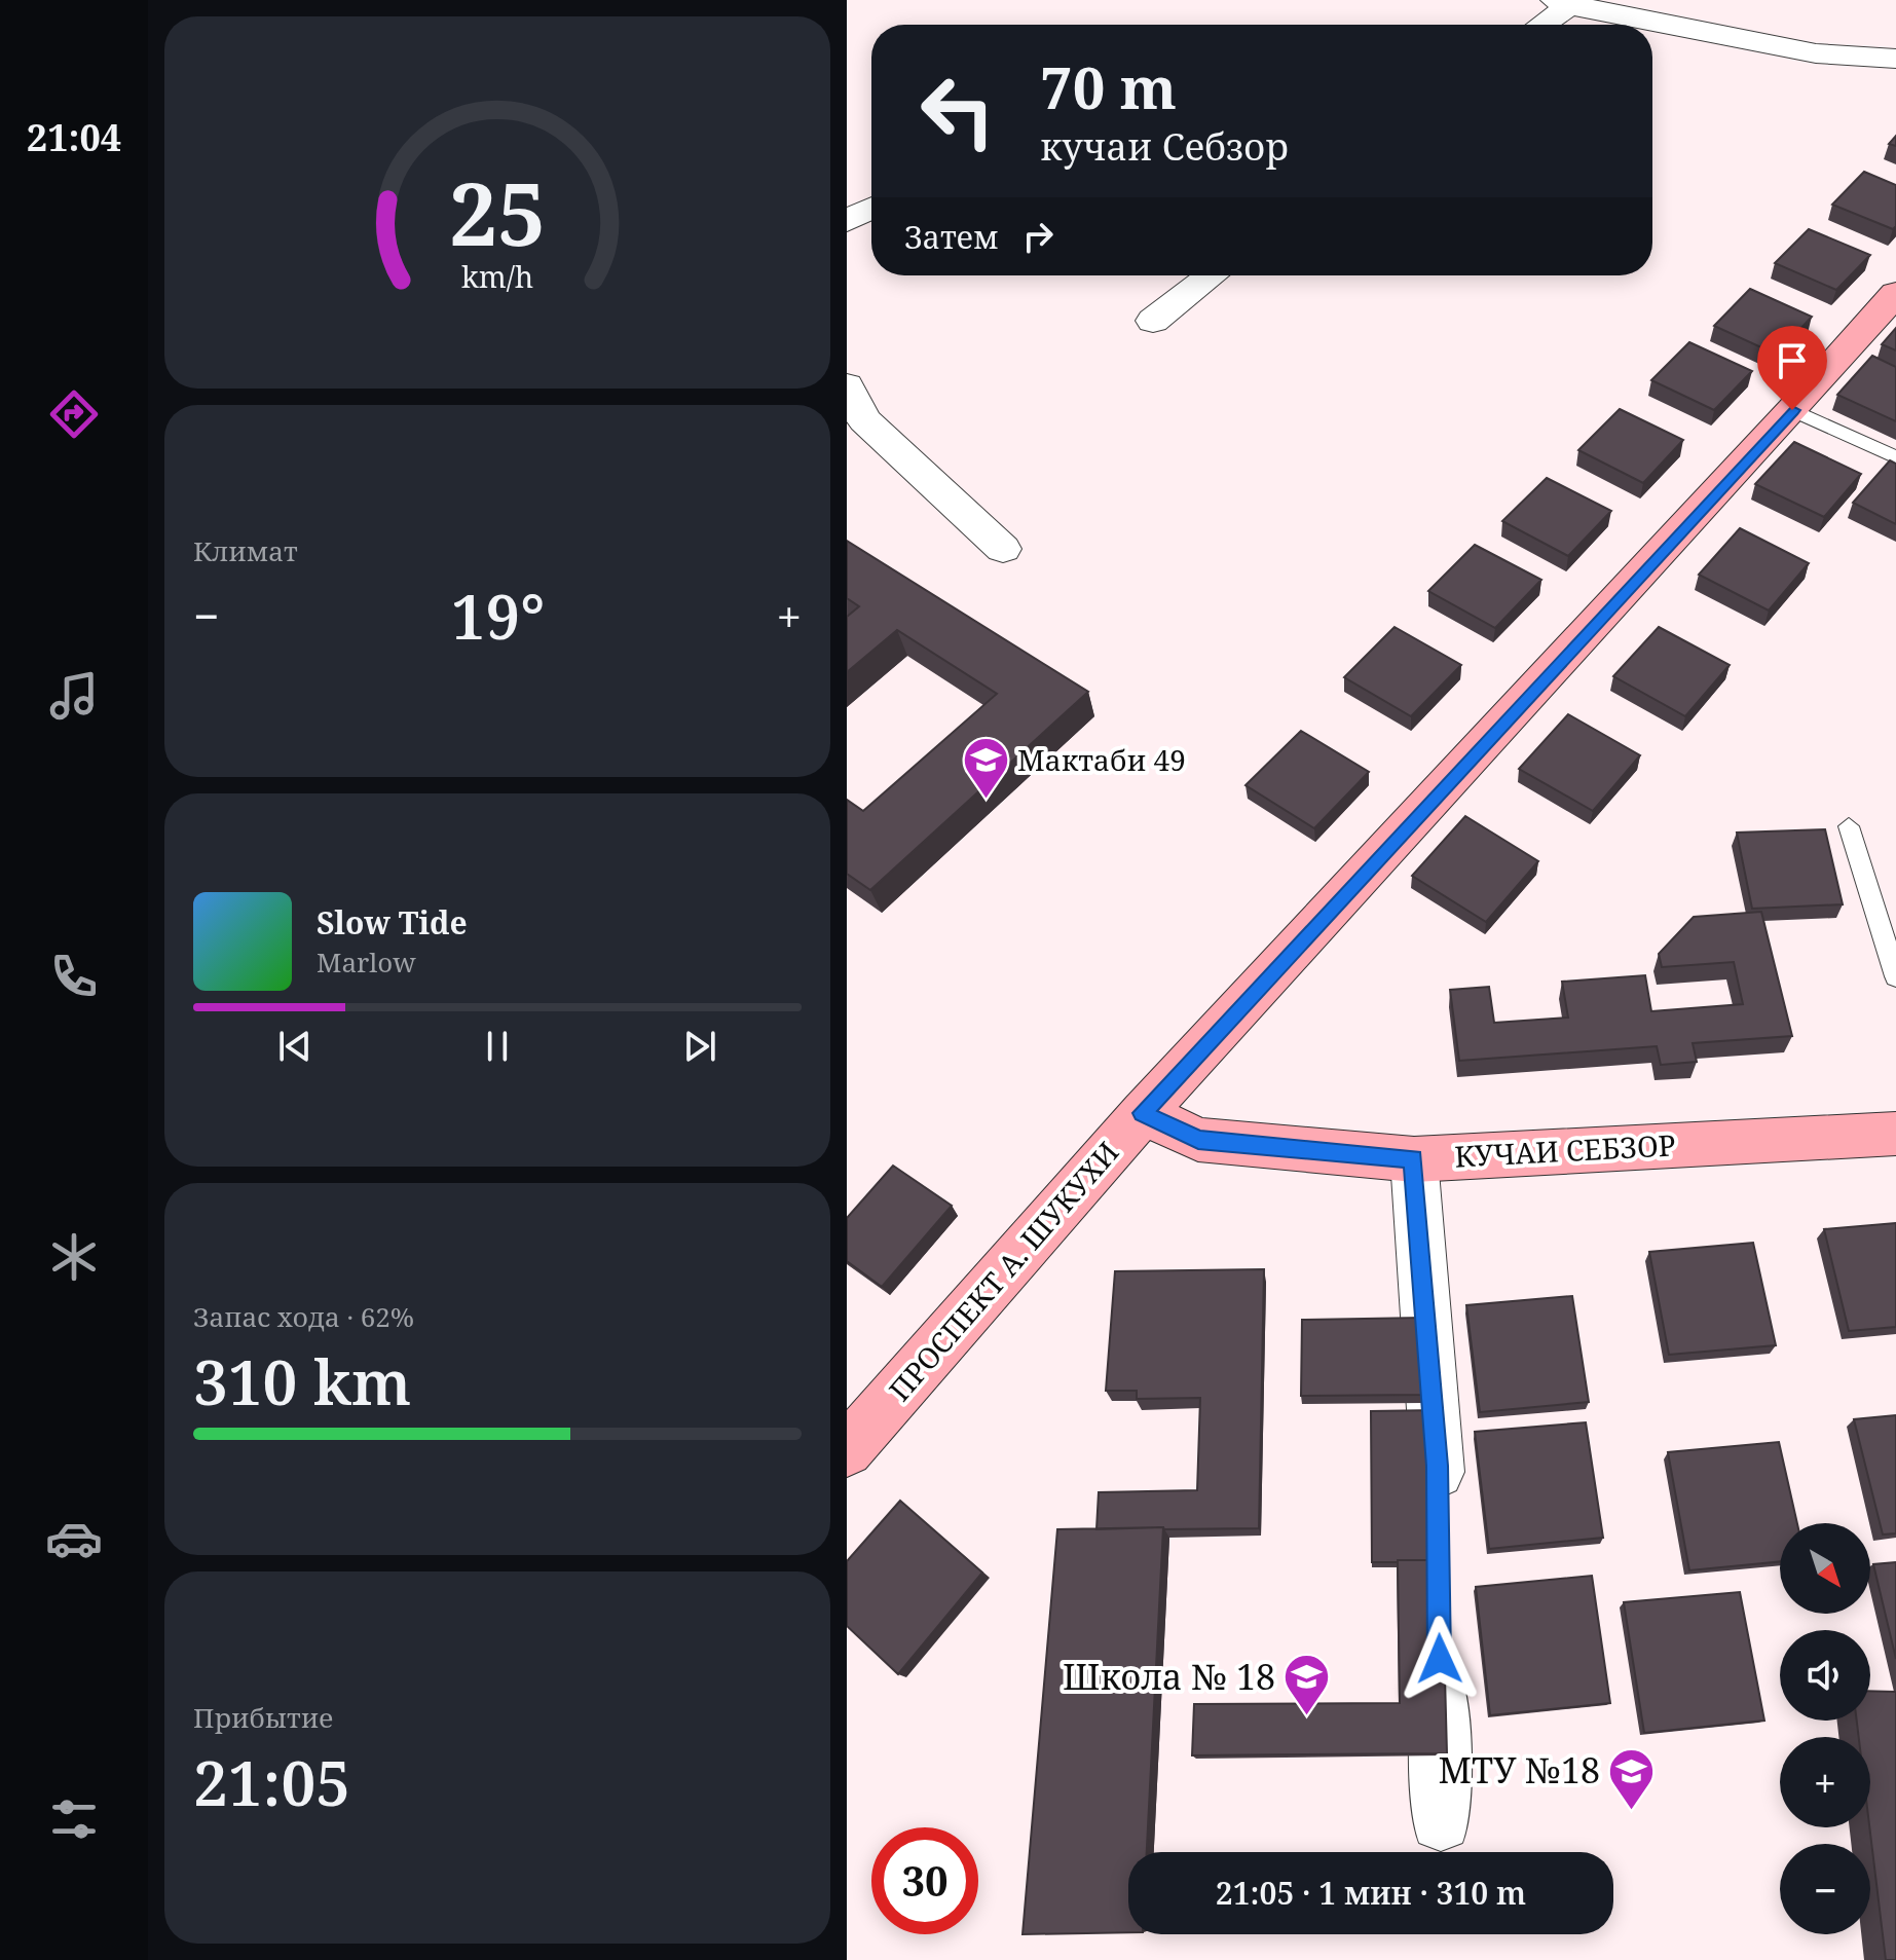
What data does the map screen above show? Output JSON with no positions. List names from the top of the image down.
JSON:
{
  "streets": {
    "main road": ["КУЧАИ СЕБЗОР", "ПРОСПЕКТ А. ШУКУХИ"]
  },
  "crossings": [
    ["КУЧАИ СЕБЗОР", "ПРОСПЕКТ А. ШУКУХИ"]
  ],
  "places": {
    "school or university": ["Мактаби 49", "Школа № 18", "МТУ №18"]
  },
  "north": "bottom right",
  "page": {
    "tabs": "21:04",
    "turn": ["70 m", "кучаи Себзор"],
    "then": "Затем",
    "tile": [
      "Климат",
      ["Запас хода · 62%", "310 km"],
      ["Прибытие", "21:05"]
    ],
    "heat": ["−", "19°", "+"],
    "song": ["Slow Tide", "Marlow"],
    "map_buttons": ["+", "−"],
    "limit": "30",
    "trip": "21:05 · 1 мин · 310 m",
    "gauge": ["25", "km/h"]
  }
}
